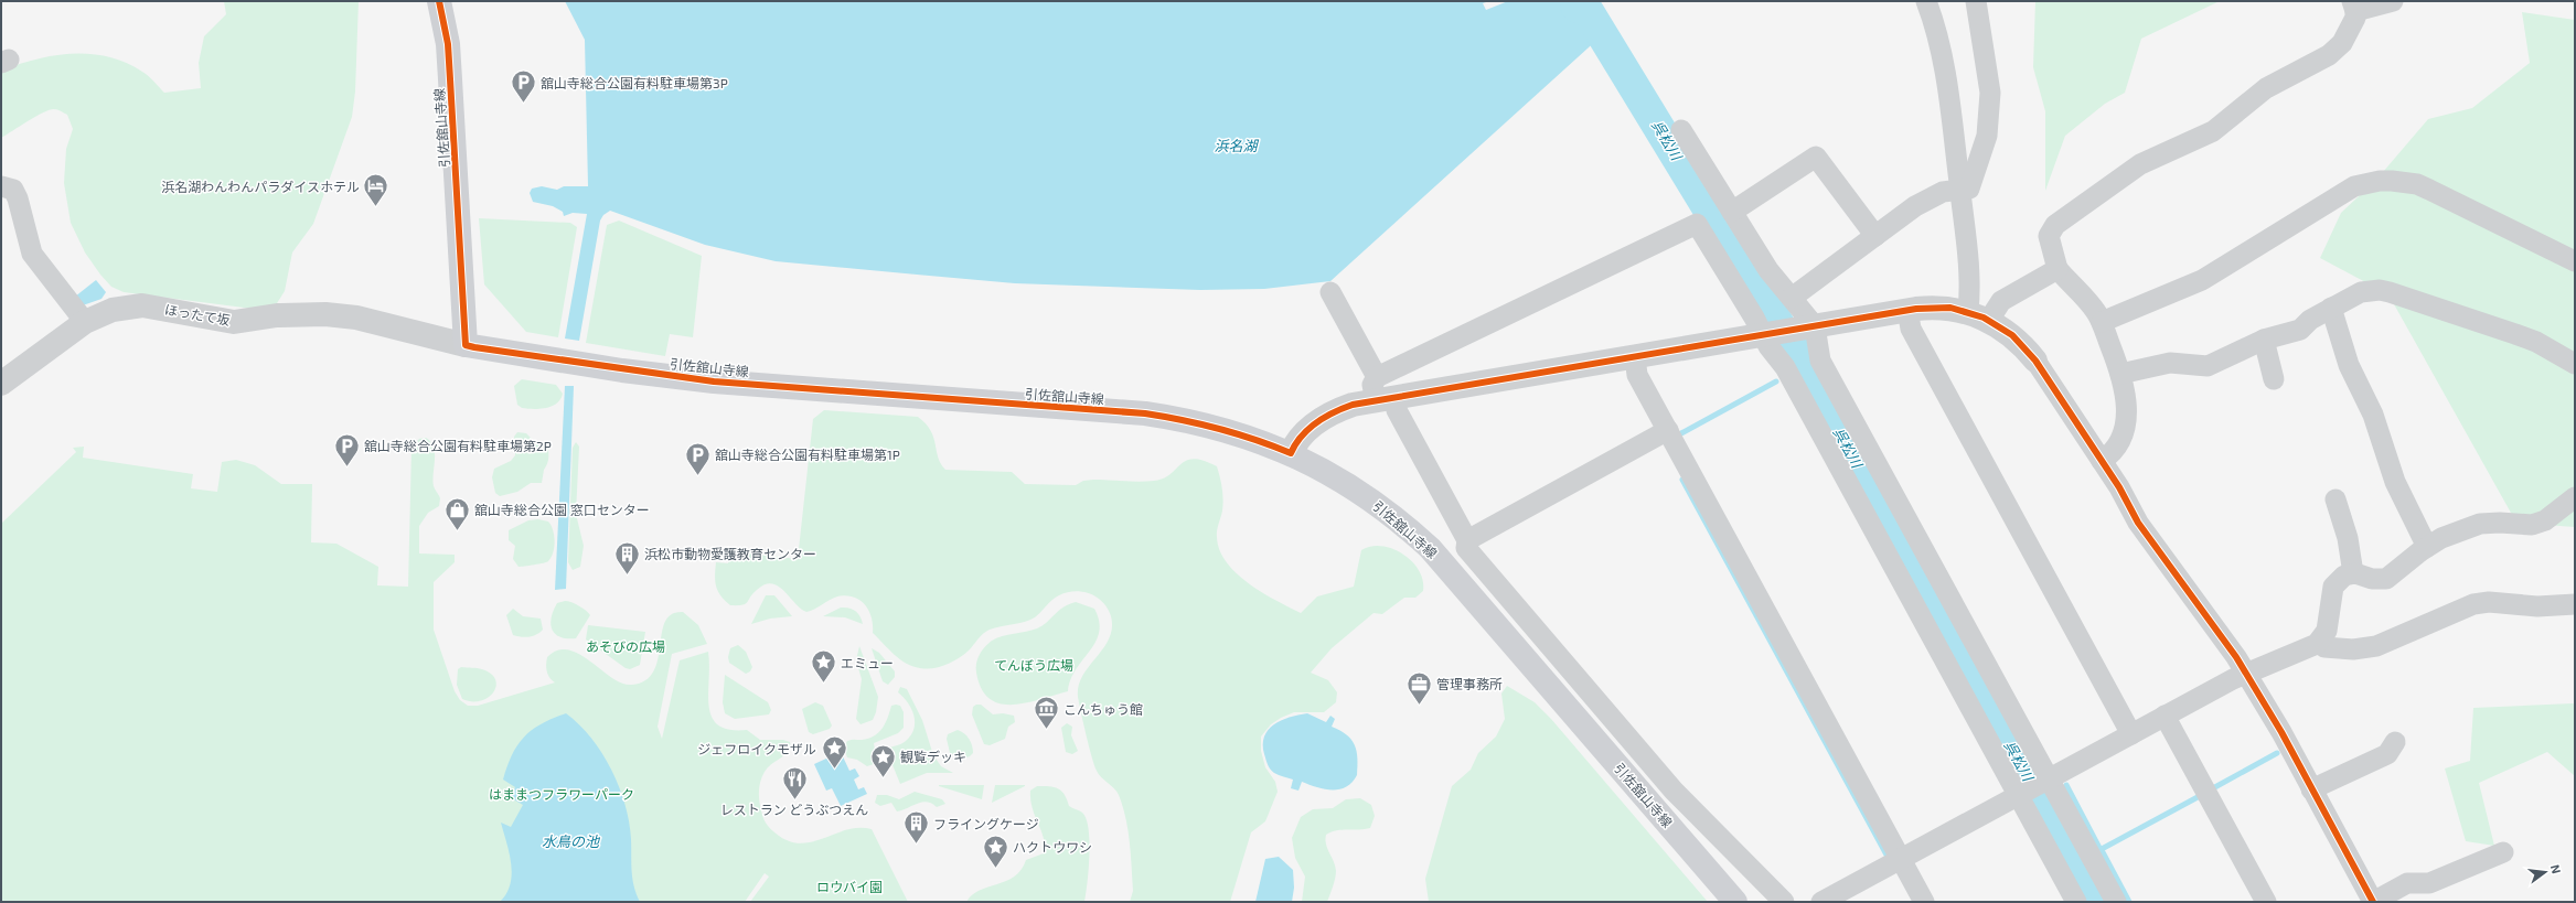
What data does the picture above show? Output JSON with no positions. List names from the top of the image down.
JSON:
{
  "streets": {
    "main road": ["引佐舘山寺線"],
    "street": ["ほったて坂"]
  },
  "crossings": [
    ["引佐舘山寺線", "ほったて坂"]
  ],
  "water": ["呉松川", "浜名湖", "水鳥の池"],
  "parks": [
    "あそびの広場",
    "てんぼう広場",
    "はままつフラワーパーク",
    "ロウバイ園"
  ],
  "places": {
    "parking": ["舘山寺総合公園有料駐車場第3P", "舘山寺総合公園有料駐車場第2P", "舘山寺総合公園有料駐車場第1P"],
    "hotel": ["浜名湖わんわんパラダイスホテル"],
    "shop": ["舘山寺総合公園 窓口センター"],
    "building": ["浜松市動物愛護教育センター", "フライングケージ"],
    "place": [
      "エミュー",
      "ジェフロイクモザル",
      "観覧デッキ",
      "ハクトウワシ"
    ],
    "office": ["管理事務所"],
    "museum": ["こんちゅう館"],
    "restaurant": ["レストラン どうぶつえん"]
  },
  "north": "right"
}
